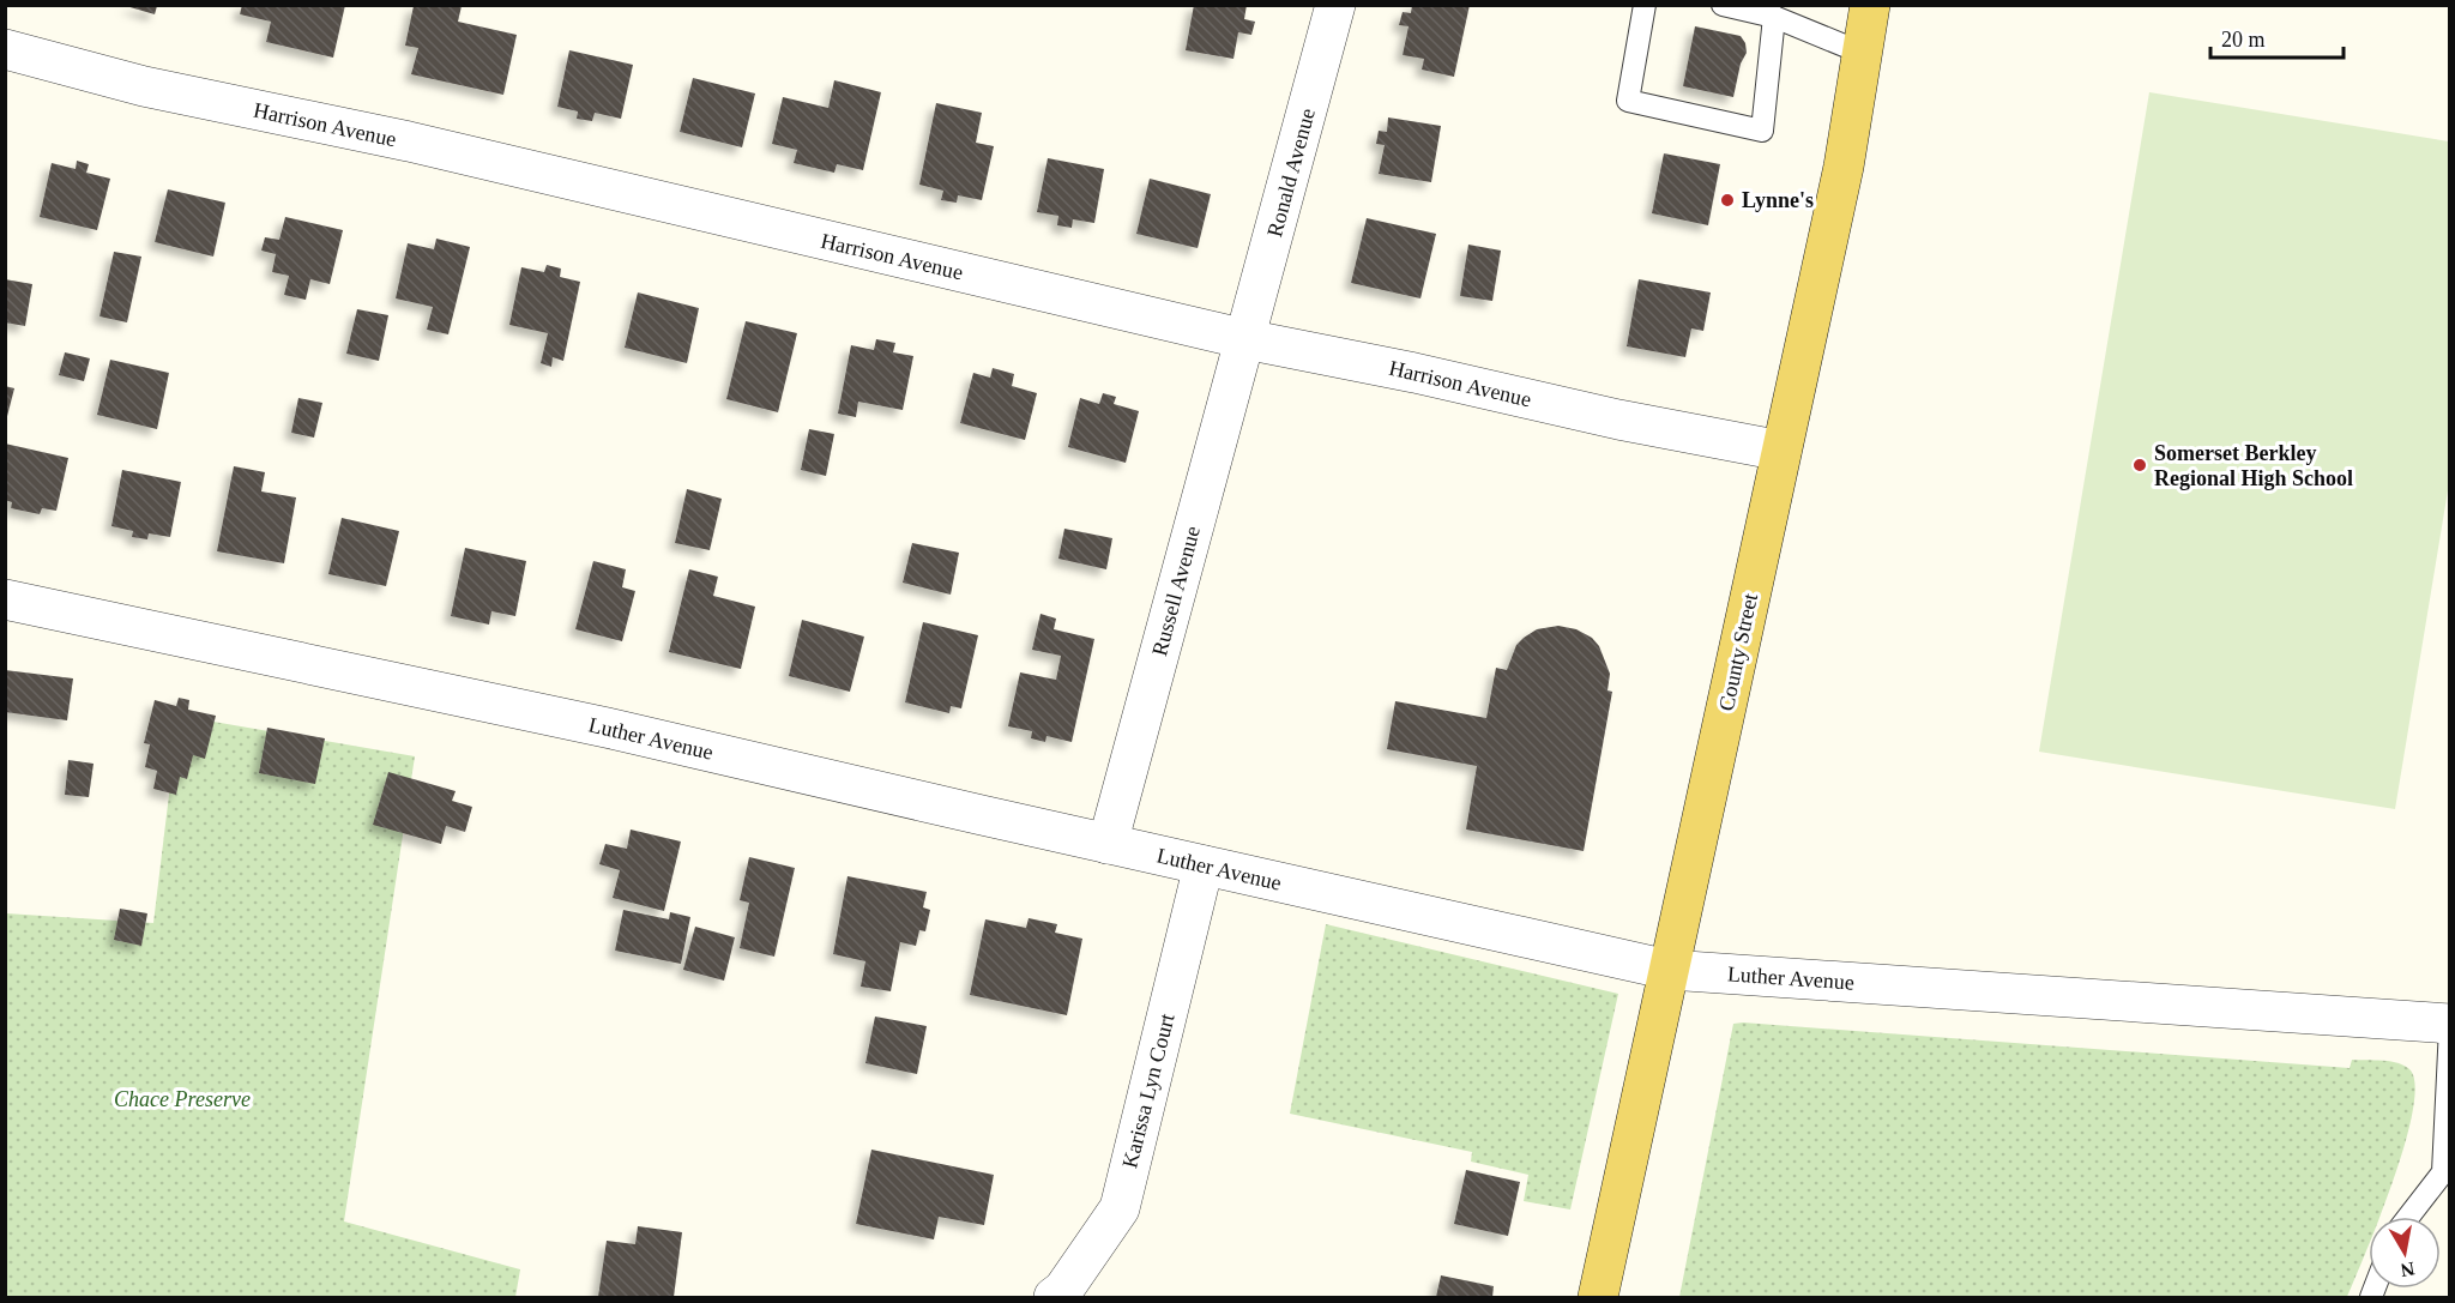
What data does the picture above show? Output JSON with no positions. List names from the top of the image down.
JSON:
{
  "streets": {
    "main road": ["County Street"],
    "street": [
      "Harrison Avenue",
      "Ronald Avenue",
      "Russell Avenue",
      "Luther Avenue",
      "Karissa Lyn Court"
    ]
  },
  "crossings": [
    ["Harrison Avenue", "Ronald Avenue"],
    ["Harrison Avenue", "Russell Avenue"],
    ["Harrison Avenue", "County Street"],
    ["Ronald Avenue", "Russell Avenue"],
    ["Russell Avenue", "Luther Avenue"],
    ["County Street", "Luther Avenue"],
    ["Luther Avenue", "Karissa Lyn Court"]
  ],
  "parks": ["Chace Preserve"],
  "places": ["Lynne's", "Somerset Berkley Regional High School"],
  "scale_bar": "20 m",
  "north": "bottom"
}
